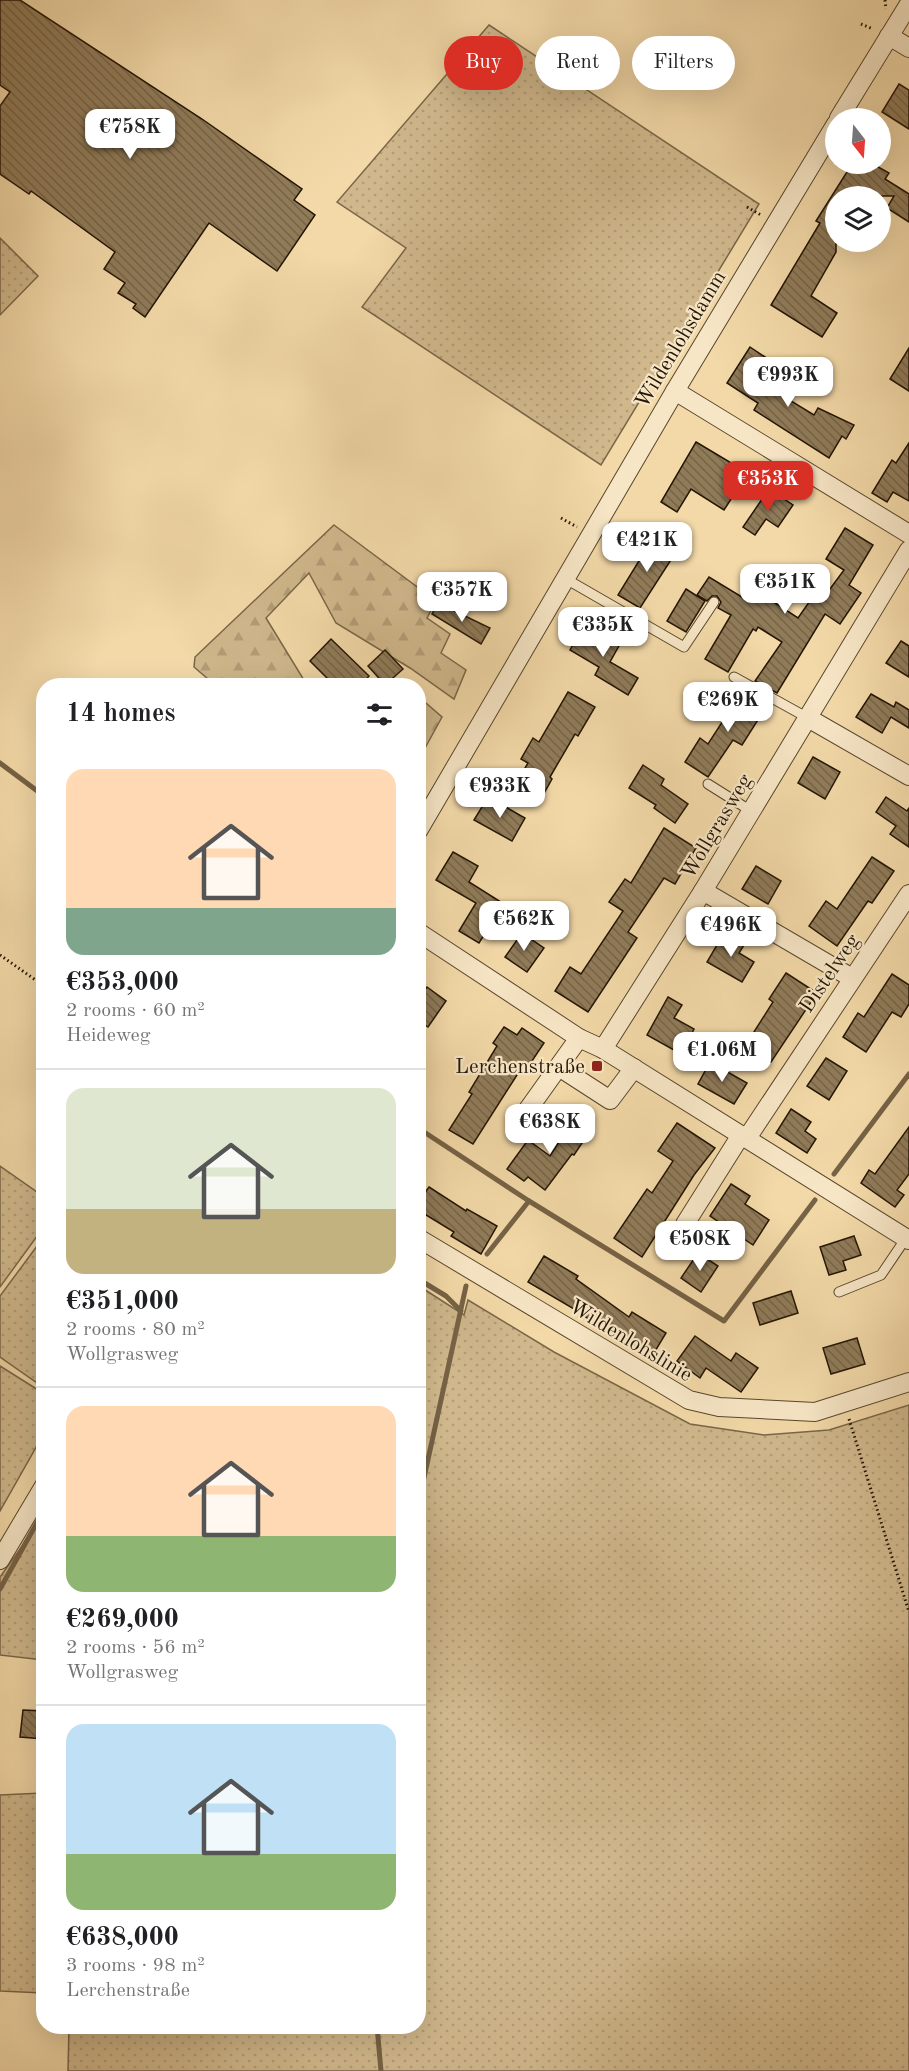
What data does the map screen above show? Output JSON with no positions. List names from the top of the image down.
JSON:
{
  "streets": {
    "street": [
      "Wildenlohsdamm",
      "Wollgrasweg",
      "Distelweg",
      "Wildenlohslinie"
    ]
  },
  "places": {
    "transit": ["Lerchenstraße"]
  },
  "north": "bottom",
  "page": {
    "chip": ["Buy", "Rent", "Filters"],
    "price": [
      "€758K",
      "€993K",
      "€353K",
      "€421K",
      "€351K",
      "€357K",
      "€335K",
      "€269K",
      "€933K",
      "€562K",
      "€496K",
      "€1.06M",
      "€638K",
      "€508K"
    ],
    "heading": "14 homes",
    "list": [
      {
        "name": "€353,000",
        "note": "2 rooms · 60 m² · Heideweg"
      },
      {
        "name": "€351,000",
        "note": "2 rooms · 80 m² · Wollgrasweg"
      },
      {
        "name": "€269,000",
        "note": "2 rooms · 56 m² · Wollgrasweg"
      },
      {
        "name": "€638,000",
        "note": "3 rooms · 98 m² · Lerchenstraße"
      }
    ]
  }
}
